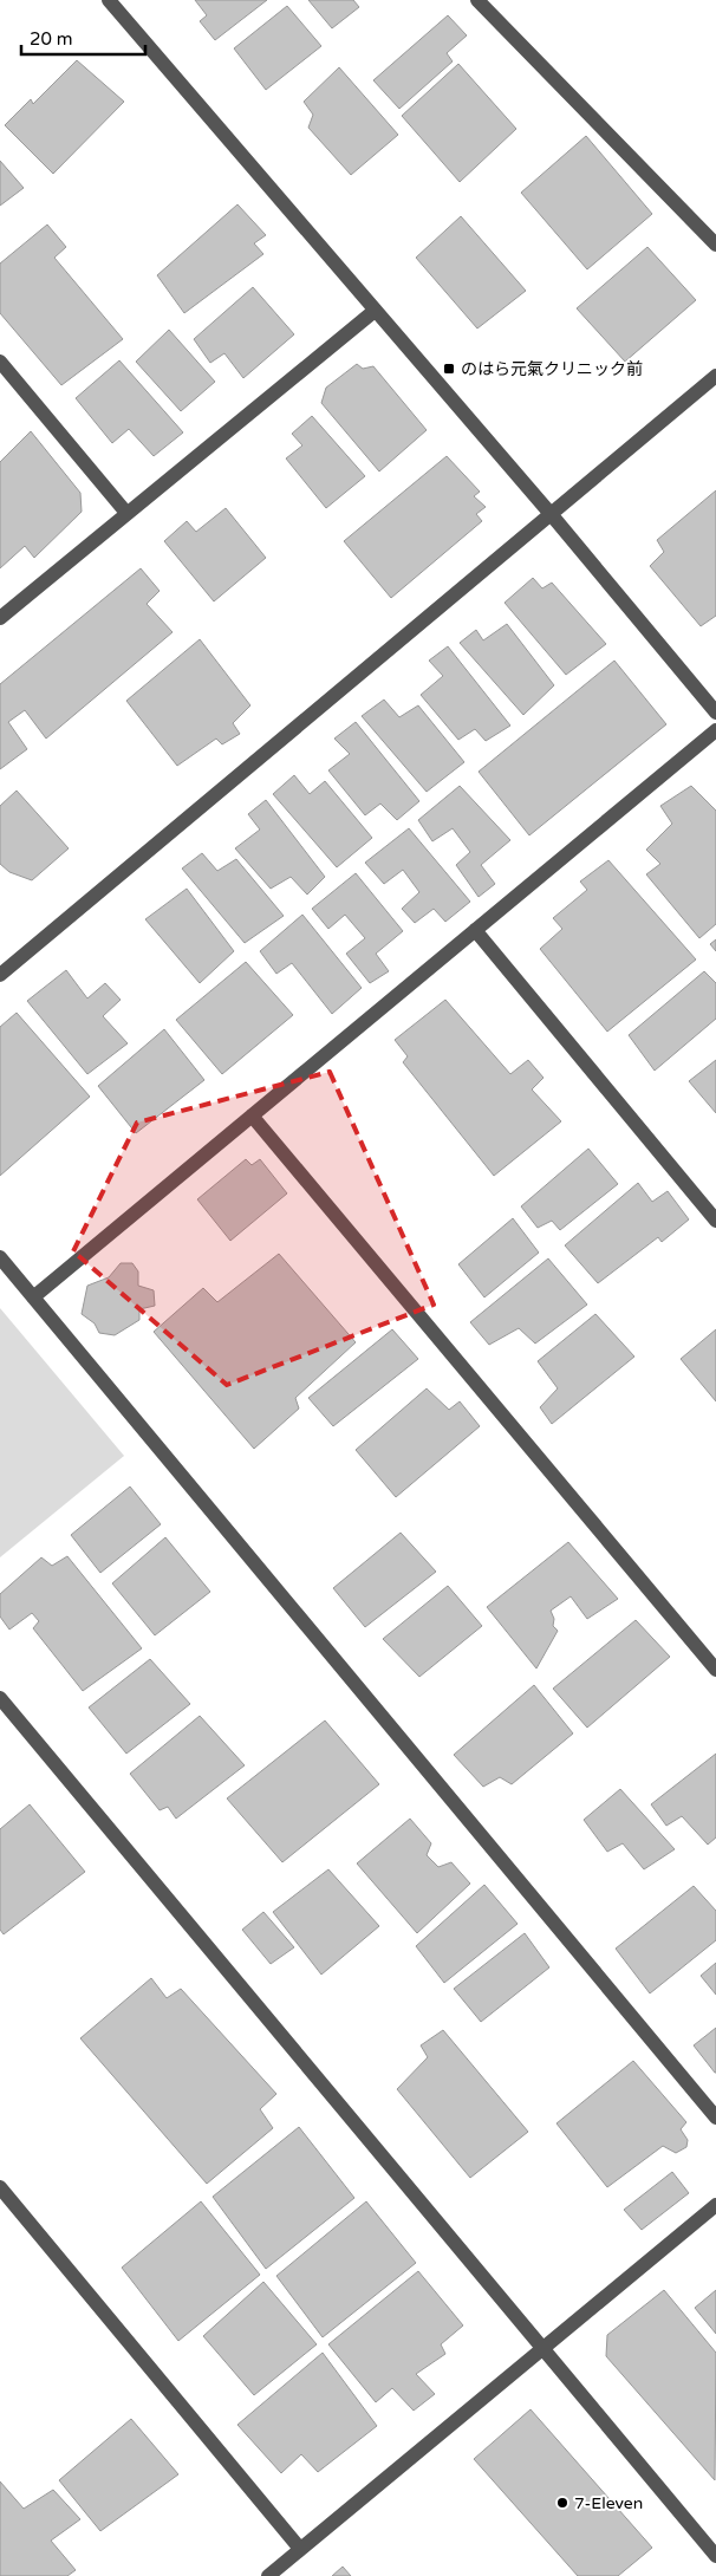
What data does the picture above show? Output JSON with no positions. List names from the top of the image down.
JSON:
{
  "places": {
    "transit": ["のはら元氣クリニック前"],
    "other": ["7-Eleven"]
  },
  "scale_bar": "20 m"
}
